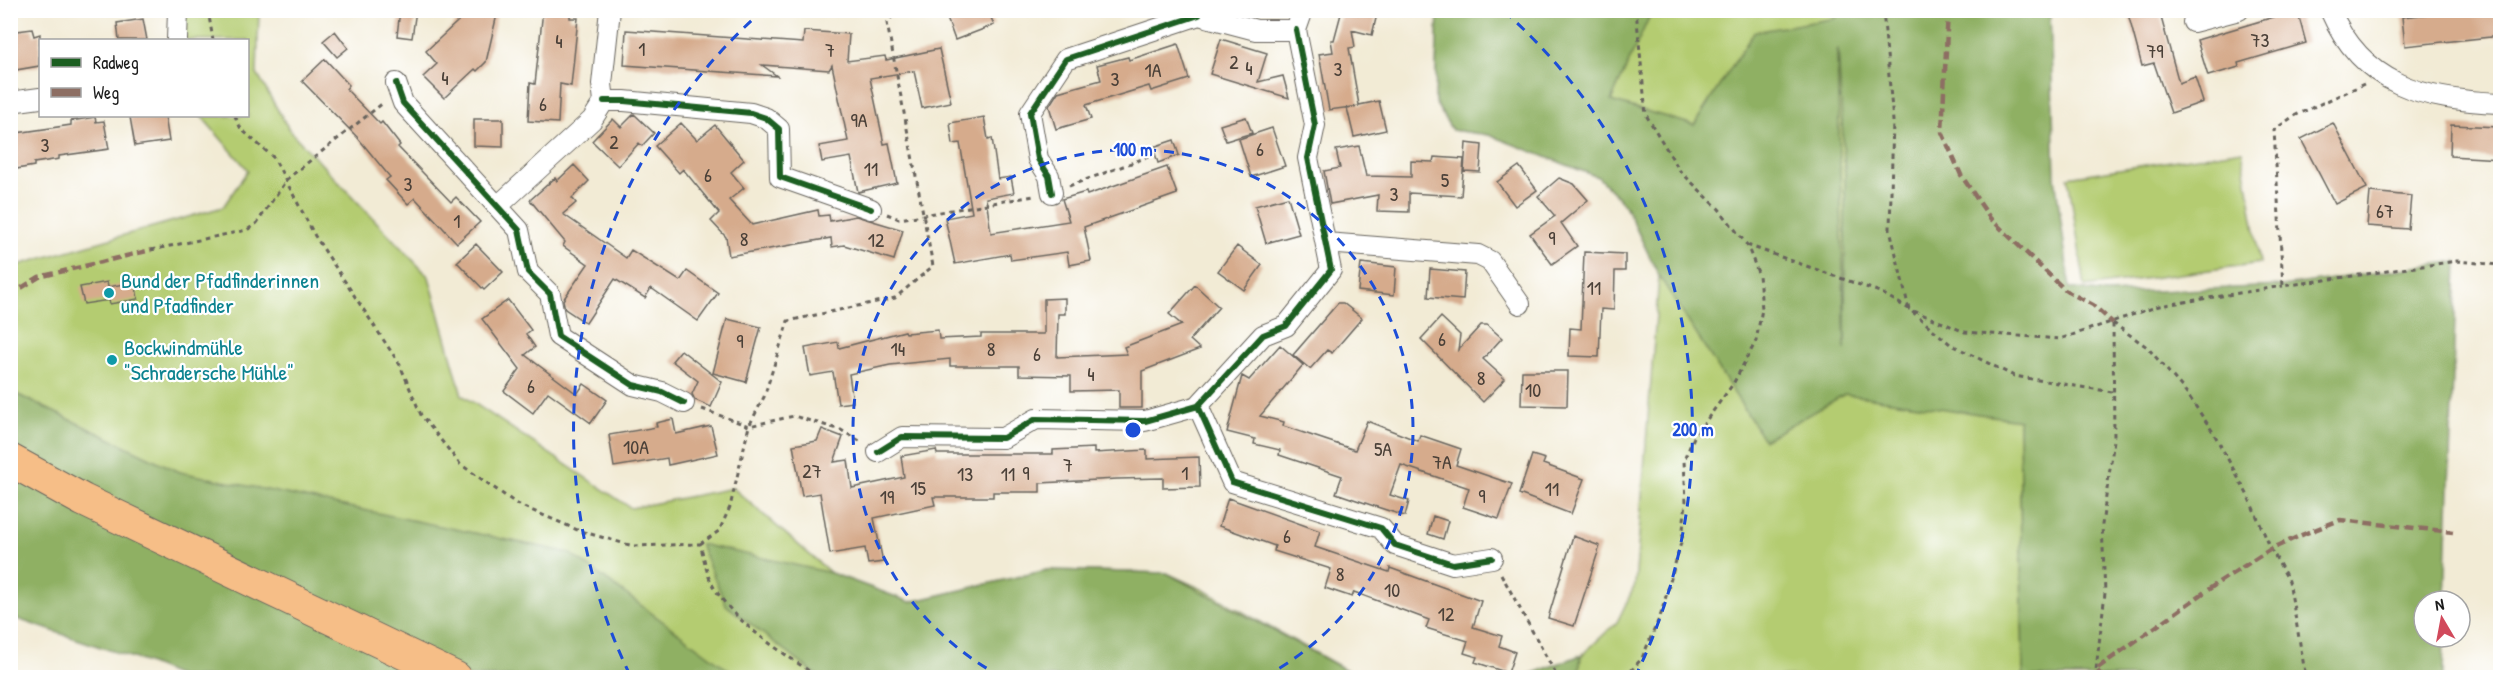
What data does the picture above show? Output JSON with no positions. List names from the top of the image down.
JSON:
{
  "places": ["Bund der Pfadfinderinnen und Pfadfinder", "Bockwindmühle \"Schradersche Mühle\""],
  "house_numbers": [
    "73",
    "4",
    "1",
    "7",
    "79",
    "2",
    "4",
    "3",
    "1A",
    "4",
    "3",
    "6",
    "9A",
    "2",
    "3",
    "6",
    "11",
    "6",
    "5",
    "3",
    "3",
    "67",
    "1",
    "9",
    "8",
    "12",
    "11",
    "6",
    "9",
    "14",
    "8",
    "6",
    "4",
    "8",
    "6",
    "10",
    "10A",
    "5A",
    "7A",
    "7",
    "27",
    "9",
    "1",
    "13",
    "11",
    "15",
    "11",
    "9",
    "19",
    "6",
    "8",
    "10",
    "12"
  ],
  "legend": ["Radweg", "Weg"],
  "north": "top",
  "rings": ["100 m", "200 m"]
}
